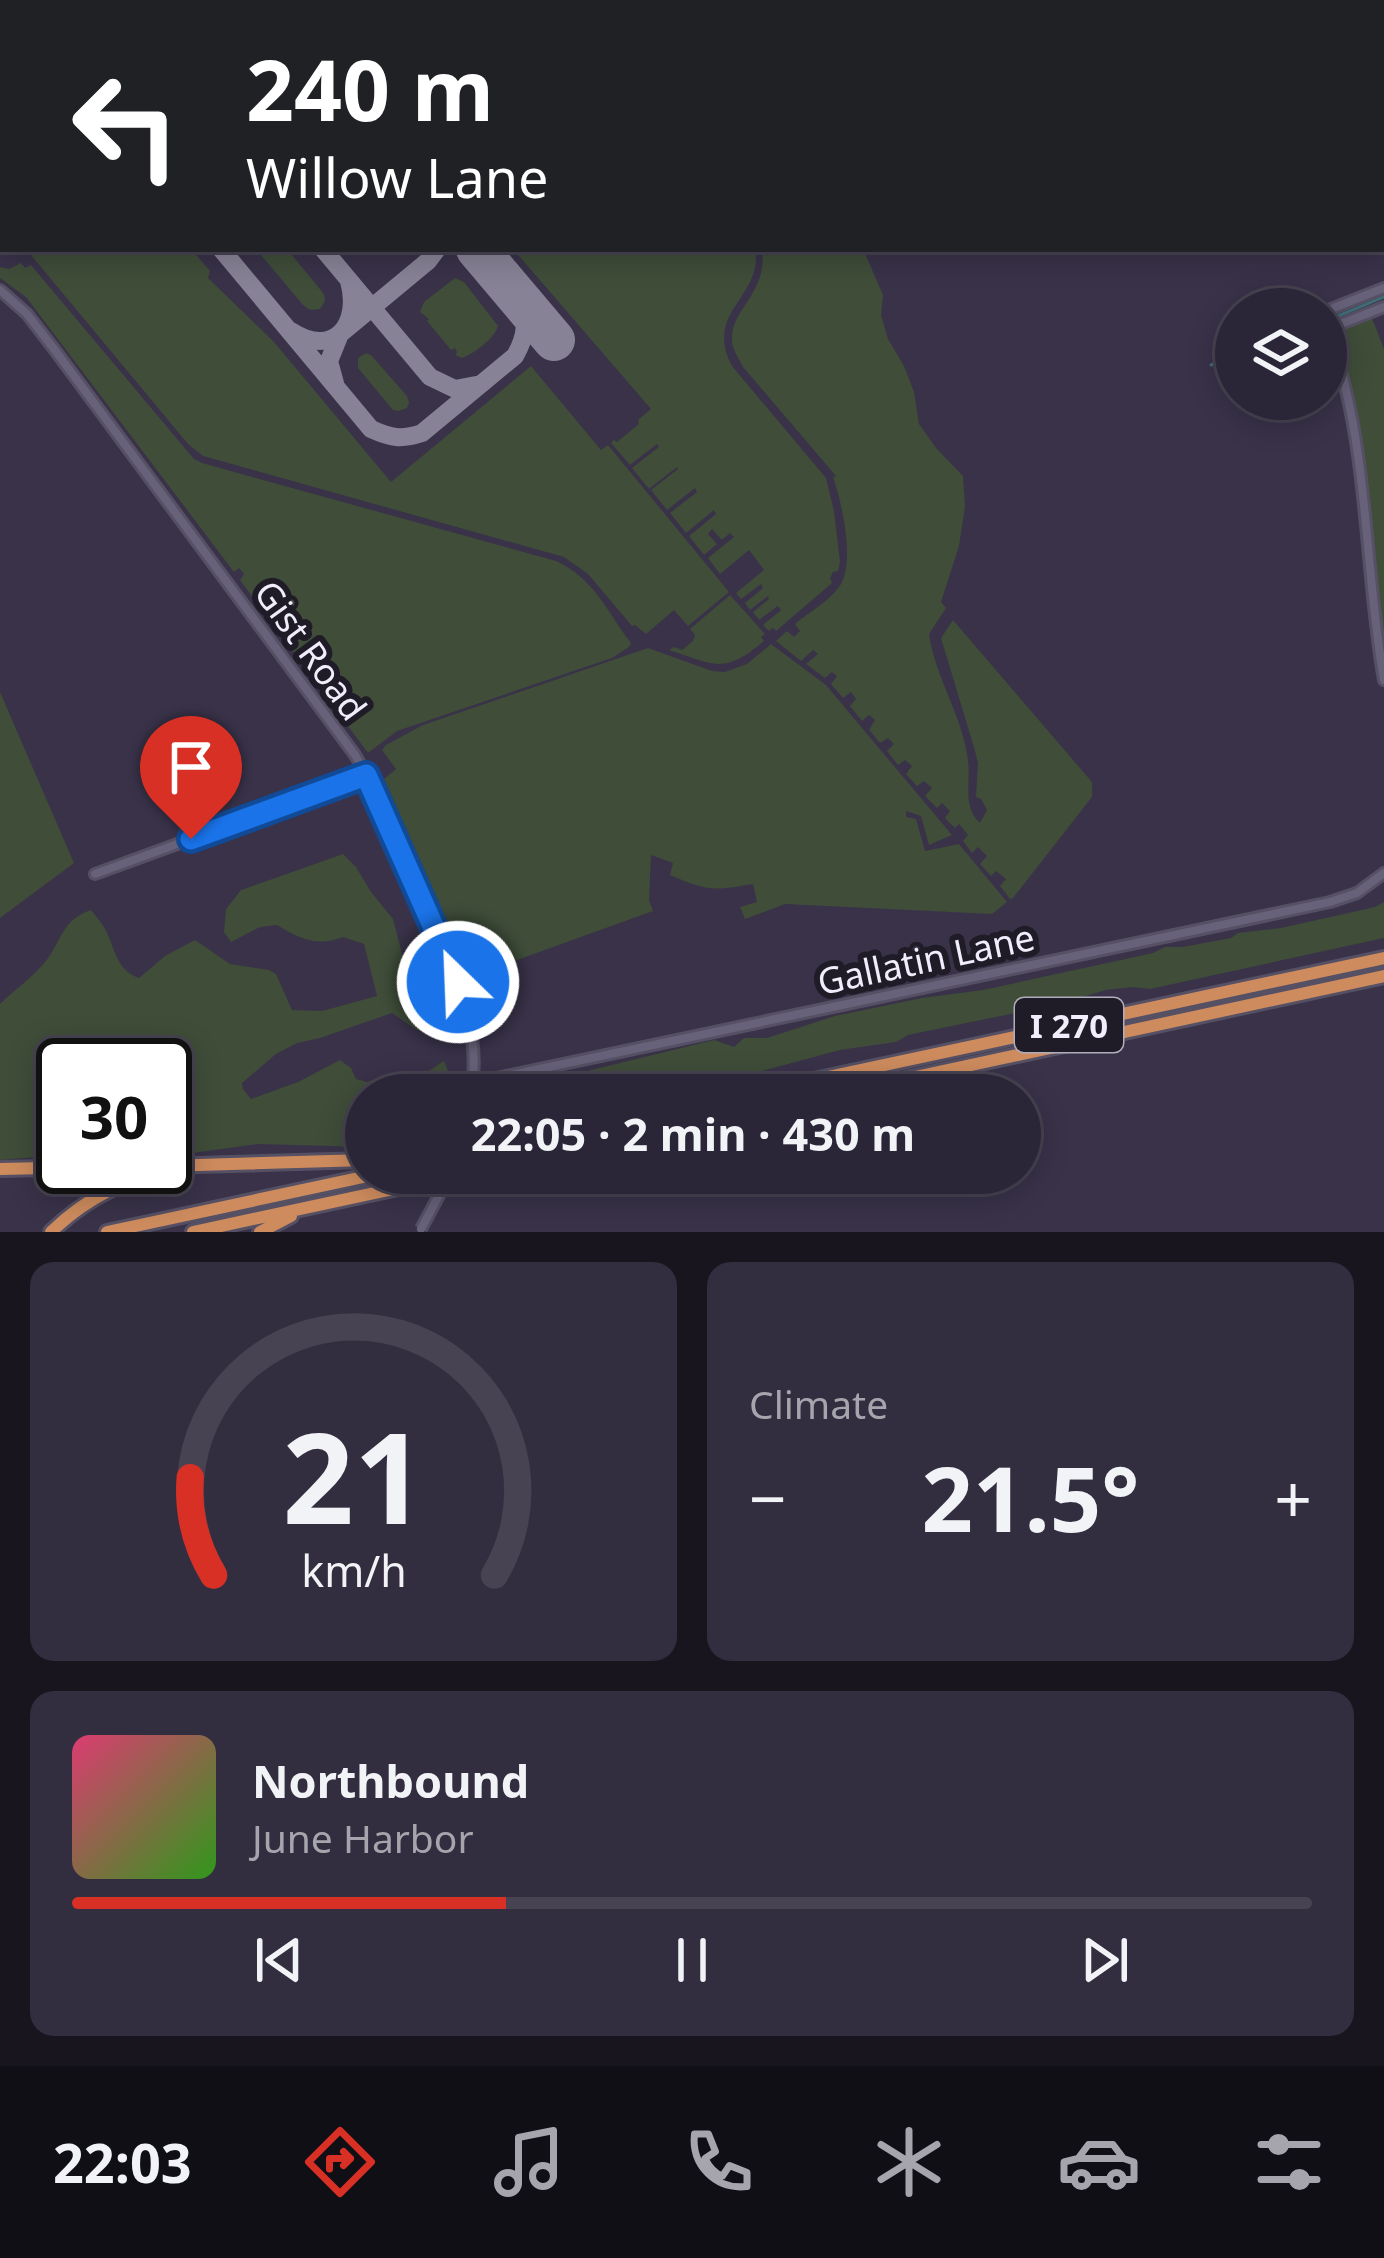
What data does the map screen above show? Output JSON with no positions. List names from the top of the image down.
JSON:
{
  "streets": {
    "highway": ["I 270"],
    "street": ["Gist Road", "Gallatin Lane"]
  },
  "page": {
    "turn": ["240 m", "Willow Lane"],
    "limit": "30",
    "trip": "22:05 · 2 min · 430 m",
    "tile": "Climate",
    "heat": ["−", "21.5°", "+"],
    "song": ["Northbound", "June Harbor"],
    "tabs": "22:03",
    "gauge": ["21", "km/h"]
  }
}
